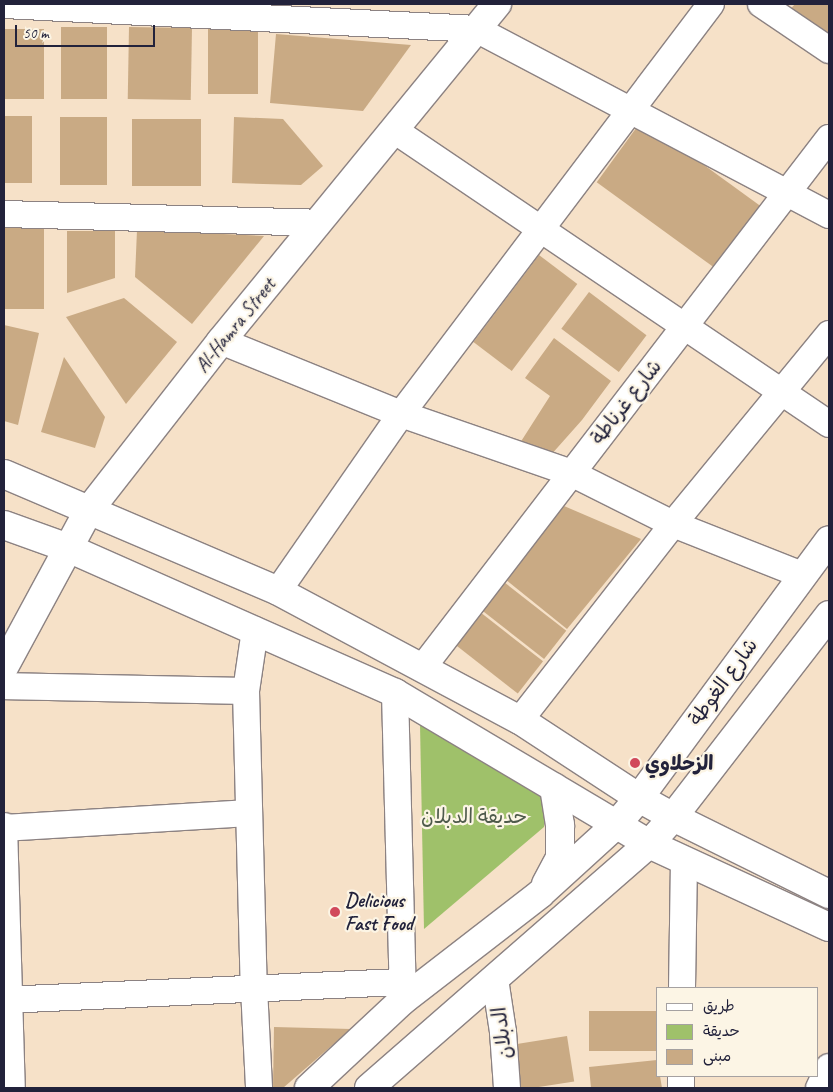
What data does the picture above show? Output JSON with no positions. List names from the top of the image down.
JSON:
{
  "streets": {
    "main road": ["Al-Hamra Street", "شارع الغوطة"],
    "street": ["شارع غرناطة", "الدبلان"]
  },
  "parks": ["حديقة الدبلان"],
  "places": ["الزحلاوي", "Delicious Fast Food"],
  "legend": ["طريق", "حديقة", "مبنى"],
  "scale_bar": "50 m"
}
